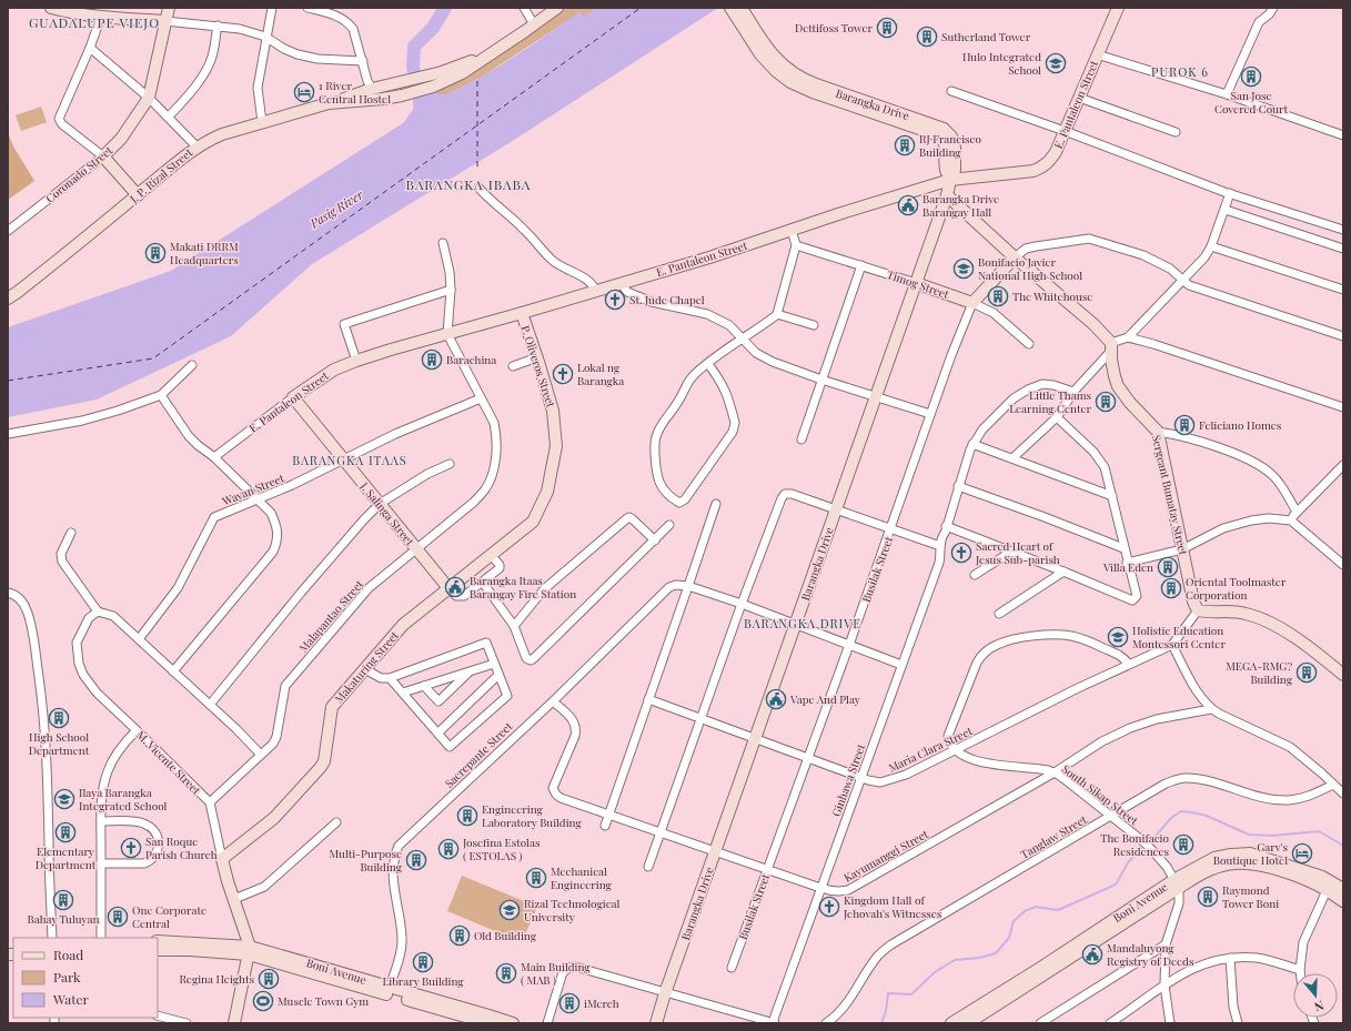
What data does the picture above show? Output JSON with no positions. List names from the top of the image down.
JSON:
{
  "streets": {
    "main road": [
      "Barangka Drive",
      "E. Pantaleon Street",
      "Coronado Street",
      "J. P. Rizal Street",
      "Timog Street",
      "P. Oliveros Street",
      "Sergeant Bumatay Street",
      "J. Salinga Street",
      "Busilak Street",
      "Makaturing Street",
      "M. Vicente Street",
      "Boni Avenue"
    ],
    "street": [
      "Wayan Street",
      "Malapantao Street",
      "Maria Clara Street",
      "Sacrepante Street",
      "Ginhawa Street",
      "South Sikap Street",
      "Tanglaw Street",
      "Kayumanggi Street"
    ]
  },
  "crossings": [
    ["Barangka Drive", "E. Pantaleon Street"],
    ["Barangka Drive", "Timog Street"],
    ["Barangka Drive", "Maria Clara Street"],
    ["Barangka Drive", "Kayumanggi Street"],
    ["E. Pantaleon Street", "P. Oliveros Street"],
    ["E. Pantaleon Street", "J. Salinga Street"],
    ["Timog Street", "Busilak Street"],
    ["P. Oliveros Street", "J. Salinga Street"],
    ["P. Oliveros Street", "Makaturing Street"],
    ["Wayan Street", "J. Salinga Street"],
    ["Wayan Street", "Malapantao Street"],
    ["J. Salinga Street", "Malapantao Street"],
    ["J. Salinga Street", "Makaturing Street"],
    ["Busilak Street", "Maria Clara Street"],
    ["Busilak Street", "Kayumanggi Street"],
    ["Malapantao Street", "M. Vicente Street"],
    ["Makaturing Street", "M. Vicente Street"],
    ["Maria Clara Street", "Ginhawa Street"],
    ["Maria Clara Street", "South Sikap Street"],
    ["Sacrepante Street", "Kayumanggi Street"],
    ["Sacrepante Street", "Boni Avenue"],
    ["M. Vicente Street", "Boni Avenue"],
    ["Ginhawa Street", "Kayumanggi Street"],
    ["South Sikap Street", "Tanglaw Street"],
    ["South Sikap Street", "Kayumanggi Street"],
    ["South Sikap Street", "Boni Avenue"]
  ],
  "districts": [
    "GUADALUPE VIEJO",
    "PUROK 6",
    "BARANGKA IBABA",
    "BARANGKA ITAAS",
    "BARANGKA DRIVE"
  ],
  "water": ["Pasig River"],
  "places": {
    "building": [
      "Dettifoss Tower",
      "Sutherland Tower",
      "San Jose Covered Court",
      "RJ Francisco Building",
      "Makati DRRM Headquarters",
      "The Whitehouse",
      "Barachina",
      "Little Thams Learning Center",
      "Feliciano Homes",
      "Villa Eden",
      "Oriental Toolmaster Corporation",
      "MEGA-RMG? Building",
      "High School Department",
      "Engineering Laboratory Building",
      "Elementary Department",
      "The Bonifacio Residences",
      "Josefina Estolas ( ESTOLAS )",
      "Multi-Purpose Building",
      "Mechanical Engineering",
      "Raymond Tower Boni",
      "Bahay Tuluyan",
      "One Corporate Central",
      "Old Building",
      "Library Building",
      "Main Building ( MAB )",
      "Regina Heights",
      "iMerch"
    ],
    "school or university": [
      "Hulo Integrated School",
      "Bonifacio Javier National High School",
      "Holistic Education Montessori Center",
      "Ilaya Barangka Integrated School",
      "Rizal Technological University"
    ],
    "hotel": ["1 River Central Hostel", "Garv's Boutique Hotel"],
    "public building": [
      "Barangka Drive Barangay Hall",
      "Barangka Itaas Barangay Fire Station",
      "Vape And Play",
      "Mandaluyong Registry of Deeds"
    ],
    "church": [
      "St. Jude Chapel",
      "Lokal ng Barangka",
      "Sacred Heart of Jesus Sub-parish",
      "San Roque Parish Church",
      "Kingdom Hall of Jehovah's Witnesses"
    ],
    "sports": ["Muscle Town Gym"]
  },
  "legend": ["Road", "Park", "Water"],
  "north": "bottom"
}
